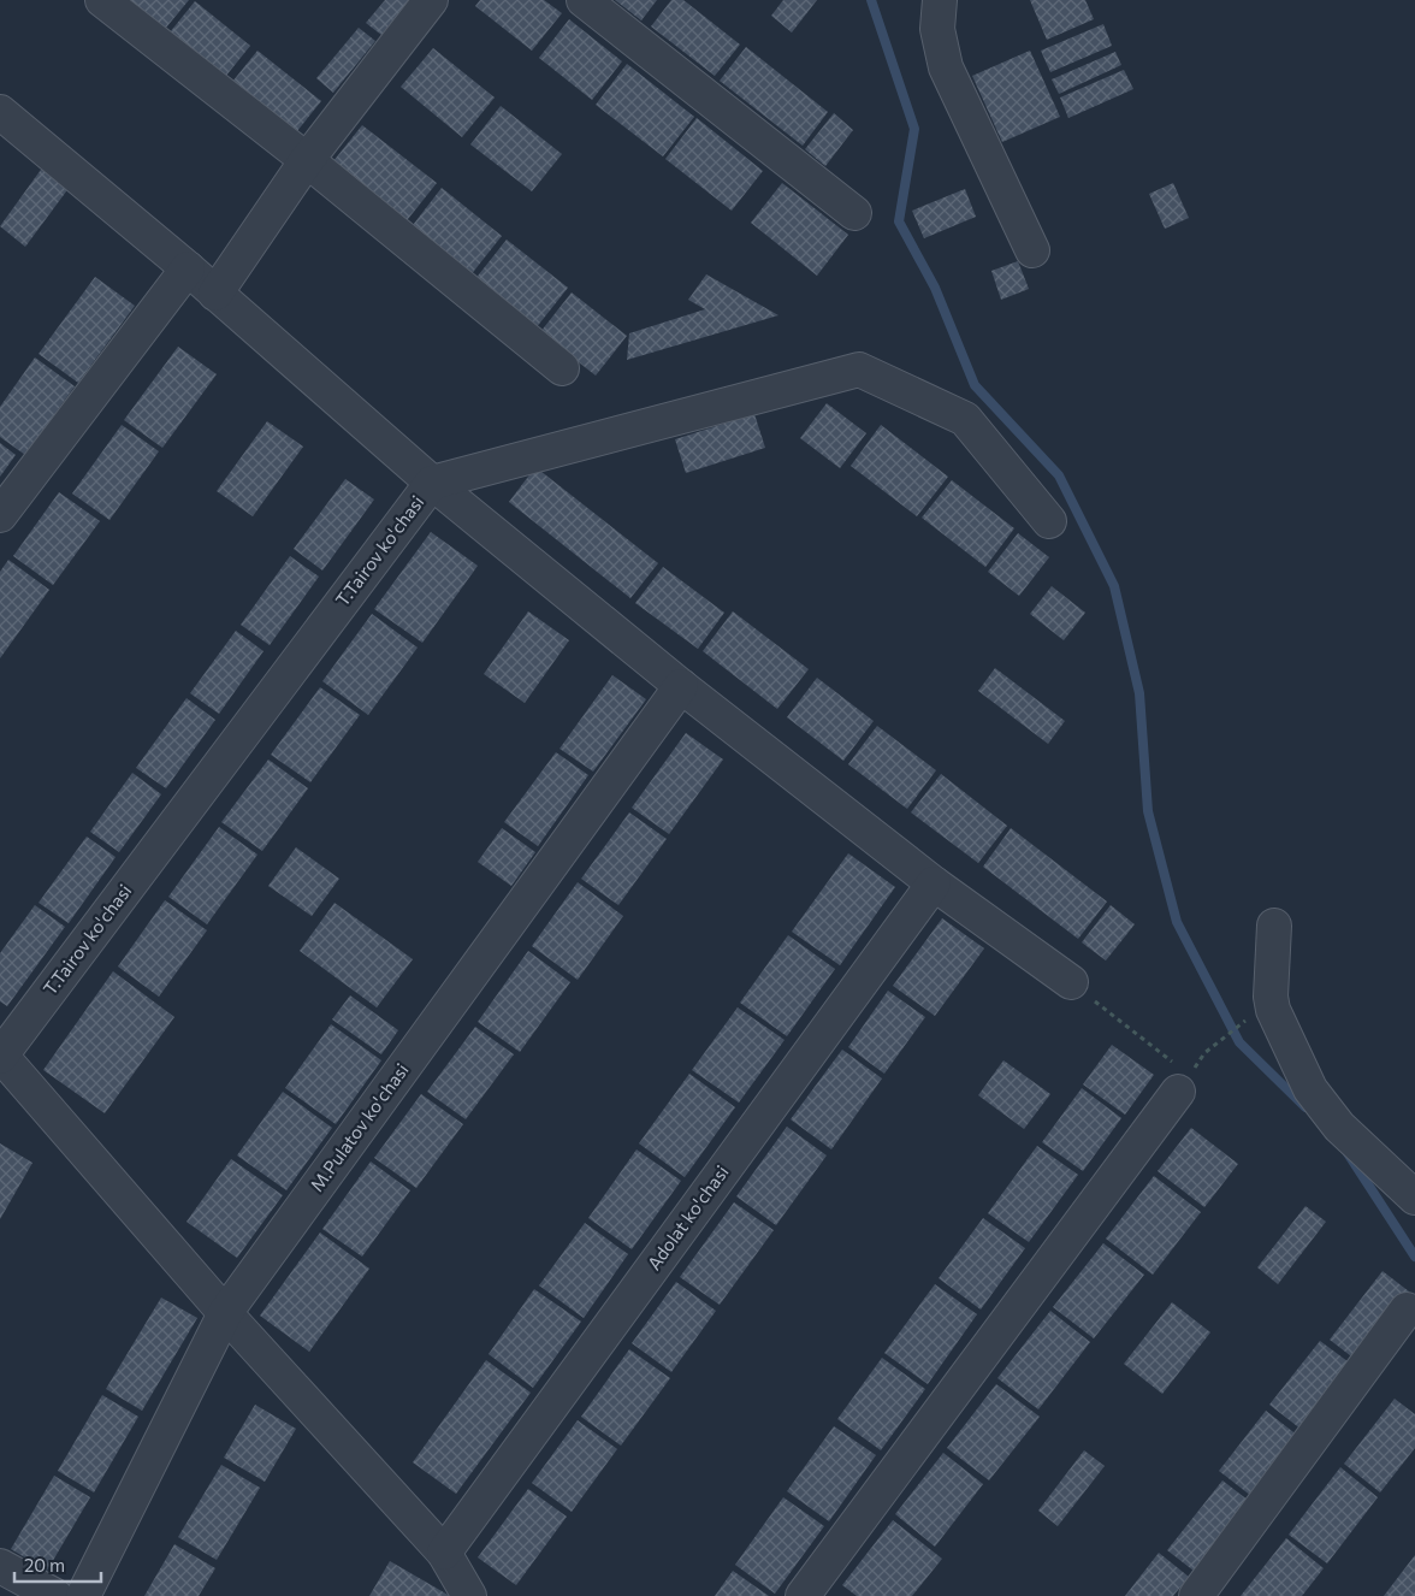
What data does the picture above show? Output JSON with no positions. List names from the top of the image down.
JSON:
{
  "streets": {
    "street": ["T.Tairov ko'chasi", "M.Pulatov ko'chasi", "Adolat ko'chasi"]
  },
  "scale_bar": "20 m"
}
